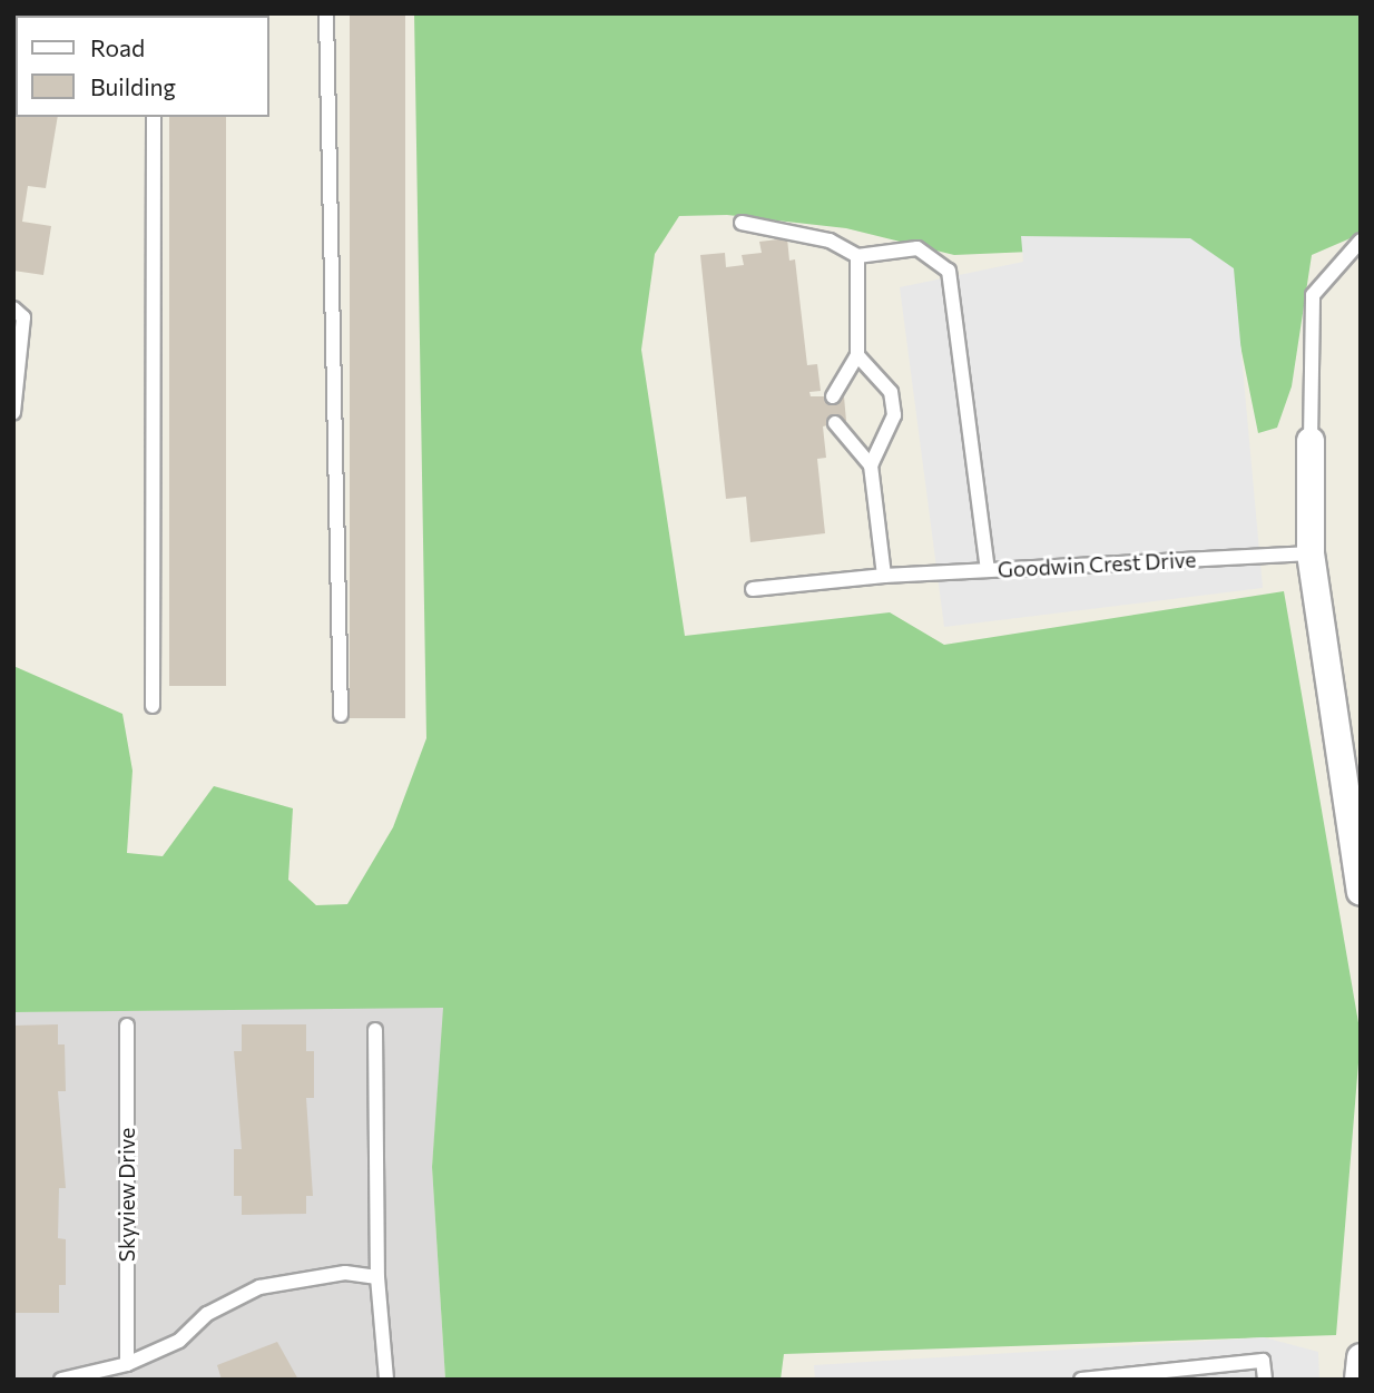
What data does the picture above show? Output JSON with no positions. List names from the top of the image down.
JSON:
{
  "streets": {
    "lane": ["Goodwin Crest Drive", "Skyview Drive"]
  },
  "legend": ["Road", "Building"]
}
